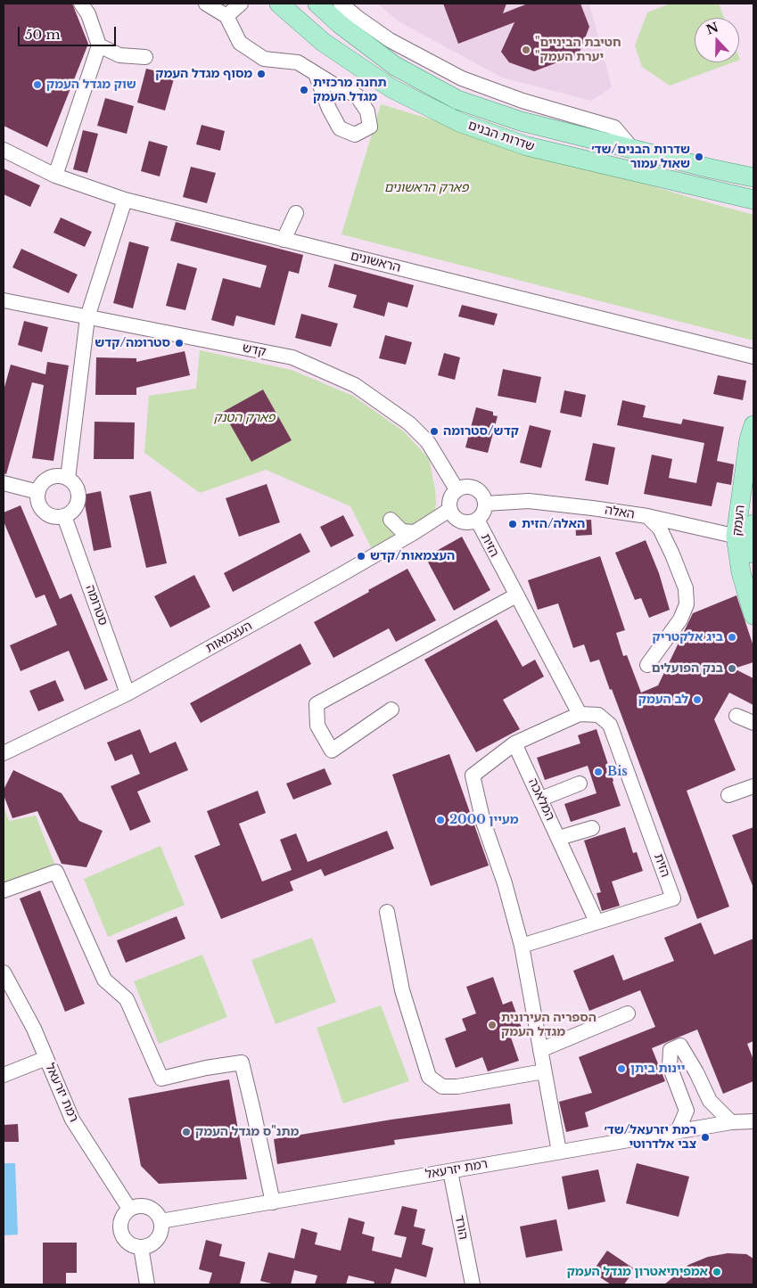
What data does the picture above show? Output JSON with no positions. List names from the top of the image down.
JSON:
{
  "streets": {
    "main road": ["שדרות הבנים", "העמק"],
    "street": [
      "הראשונים",
      "קדש",
      "האלה",
      "הזית",
      "סטרומה",
      "העצמאות",
      "המלאכה",
      "רמת יזרעאל",
      "הורד"
    ]
  },
  "crossings": [
    ["קדש", "האלה"],
    ["קדש", "הזית"],
    ["קדש", "העצמאות"],
    ["האלה", "העמק"],
    ["האלה", "הזית"],
    ["האלה", "העצמאות"],
    ["הזית", "העצמאות"],
    ["הזית", "המלאכה"],
    ["סטרומה", "העצמאות"],
    ["רמת יזרעאל", "הורד"]
  ],
  "parks": ["פארק הראשונים", "פארק הטנק"],
  "places": [
    "\"חטיבת הביניים \"יערת העמק",
    "מסוף מגדל העמק",
    "שוק מגדל העמק",
    "תחנה מרכזית מגדל העמק",
    "שדרות הבנים/שד׳ שאול עמור",
    "סטרומה/קדש",
    "קדש/סטרומה",
    "האלה/הזית",
    "העצמאות/קדש",
    "ביג אלקטריק",
    "בנק הפועלים",
    "לב העמק",
    "Bis",
    "מעיין 2000",
    "הספריה העירונית מגדל העמק",
    "יינות ביתן",
    "מתנ\"ס מגדל העמק",
    "רמת יזרעאל/שד׳ צבי אלדרוטי",
    "אמפיתיאטרון מגדל העמק"
  ],
  "scale_bar": "50 m",
  "north": "top"
}
